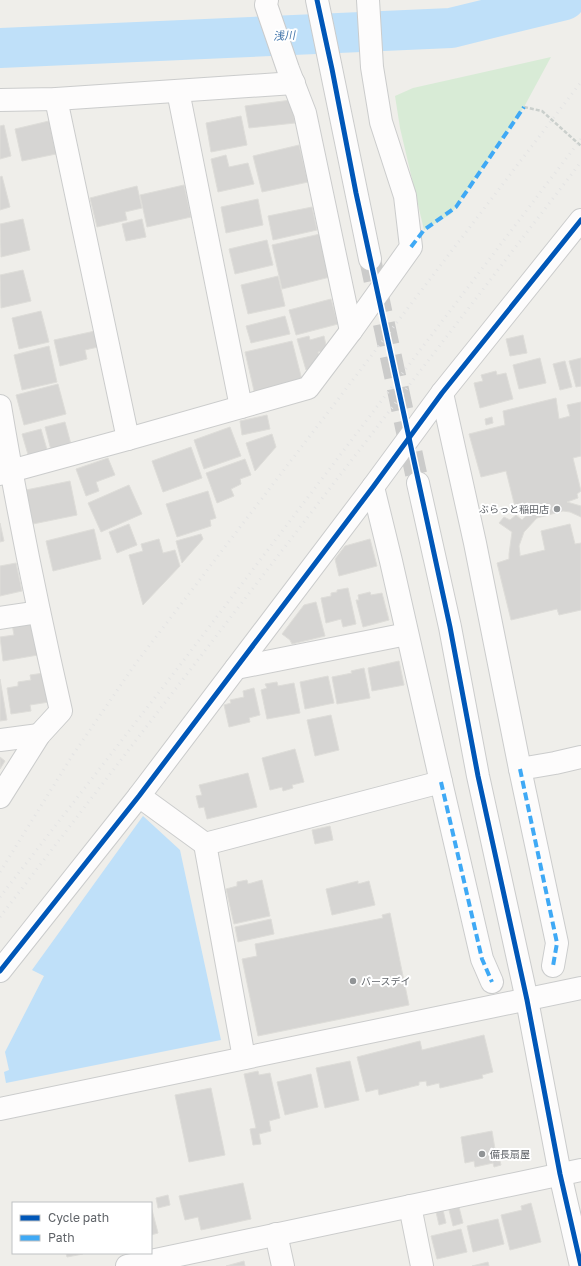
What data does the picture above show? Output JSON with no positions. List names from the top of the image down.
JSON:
{
  "water": ["浅川"],
  "places": ["ぶらっと稲田店", "バースデイ", "備長扇屋"],
  "legend": ["Cycle path", "Path"]
}
